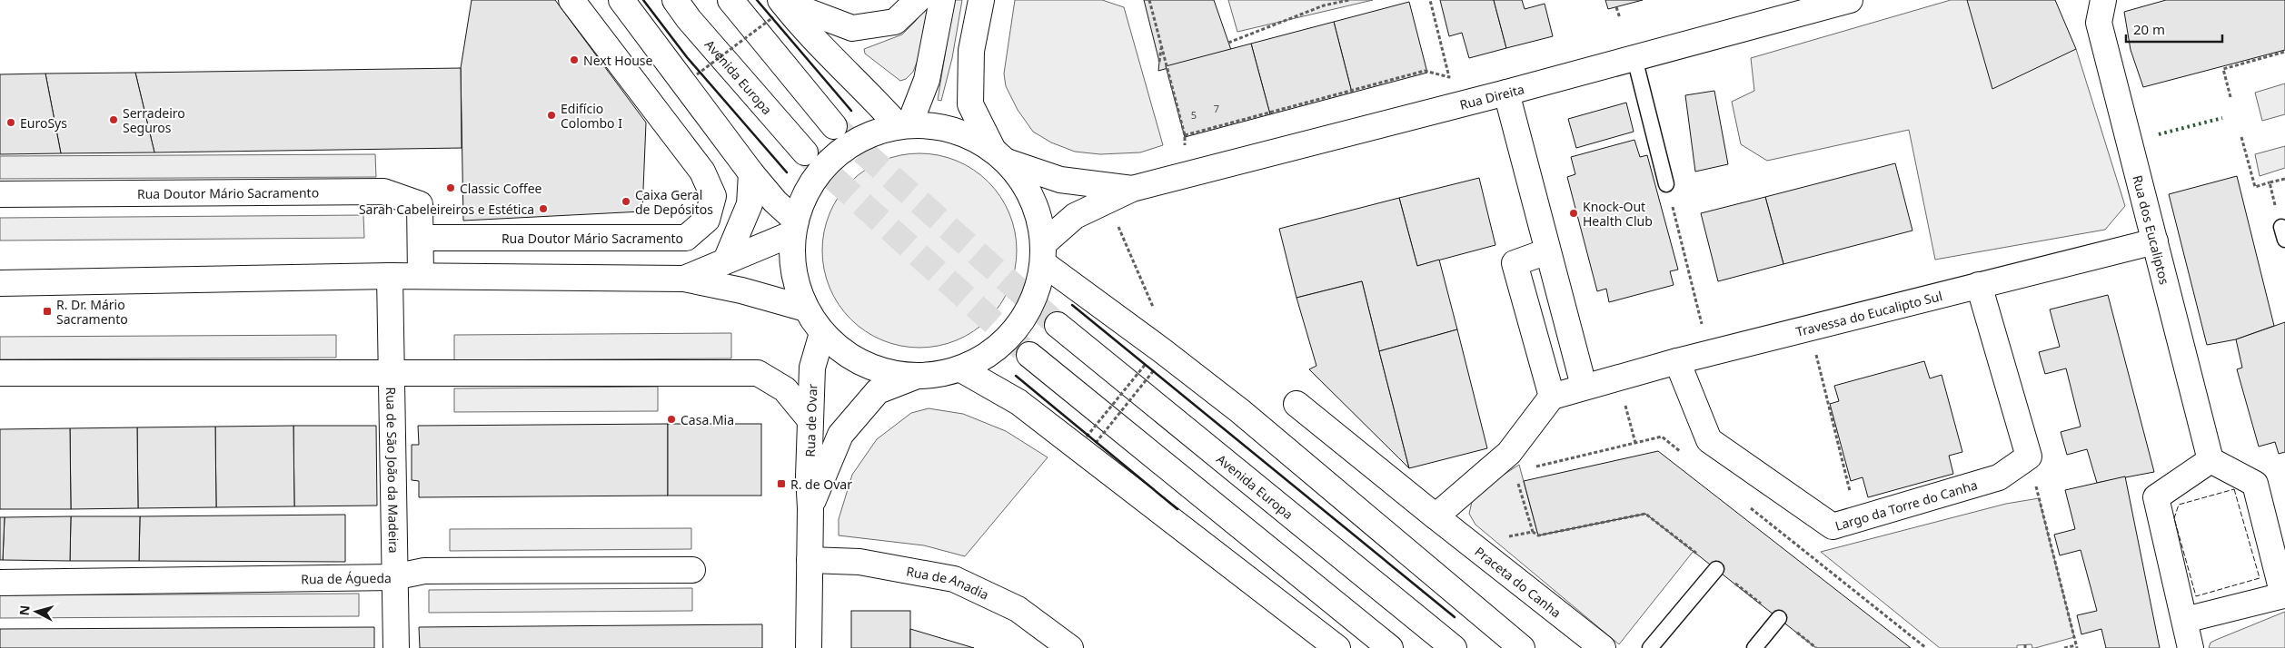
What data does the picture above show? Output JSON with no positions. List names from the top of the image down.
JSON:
{
  "streets": {
    "street": [
      "Avenida Europa",
      "Rua Direita",
      "Rua Doutor Mário Sacramento",
      "Rua dos Eucaliptos",
      "Travessa do Eucalipto Sul",
      "Rua de Ovar",
      "Rua de São João da Madeira",
      "Largo da Torre do Canha",
      "Rua de Águeda",
      "Praceta do Canha",
      "Rua de Anadia"
    ]
  },
  "crossings": [
    ["Rua dos Eucaliptos", "Travessa do Eucalipto Sul"],
    ["Travessa do Eucalipto Sul", "Largo da Torre do Canha"],
    ["Rua de Ovar", "Rua de Anadia"],
    ["Rua de São João da Madeira", "Rua de Águeda"]
  ],
  "places": {
    "other": [
      "Next House",
      "Edifício Colombo I",
      "Serradeiro Seguros",
      "EuroSys",
      "Classic Coffee",
      "Caixa Geral de Depósitos",
      "Sarah Cabeleireiros e Estética",
      "Knock-Out Health Club",
      "Casa Mia"
    ],
    "transit": ["R. Dr. Mário Sacramento", "R. de Ovar"]
  },
  "house_numbers": ["7", "5"],
  "scale_bar": "20 m",
  "north": "left"
}
